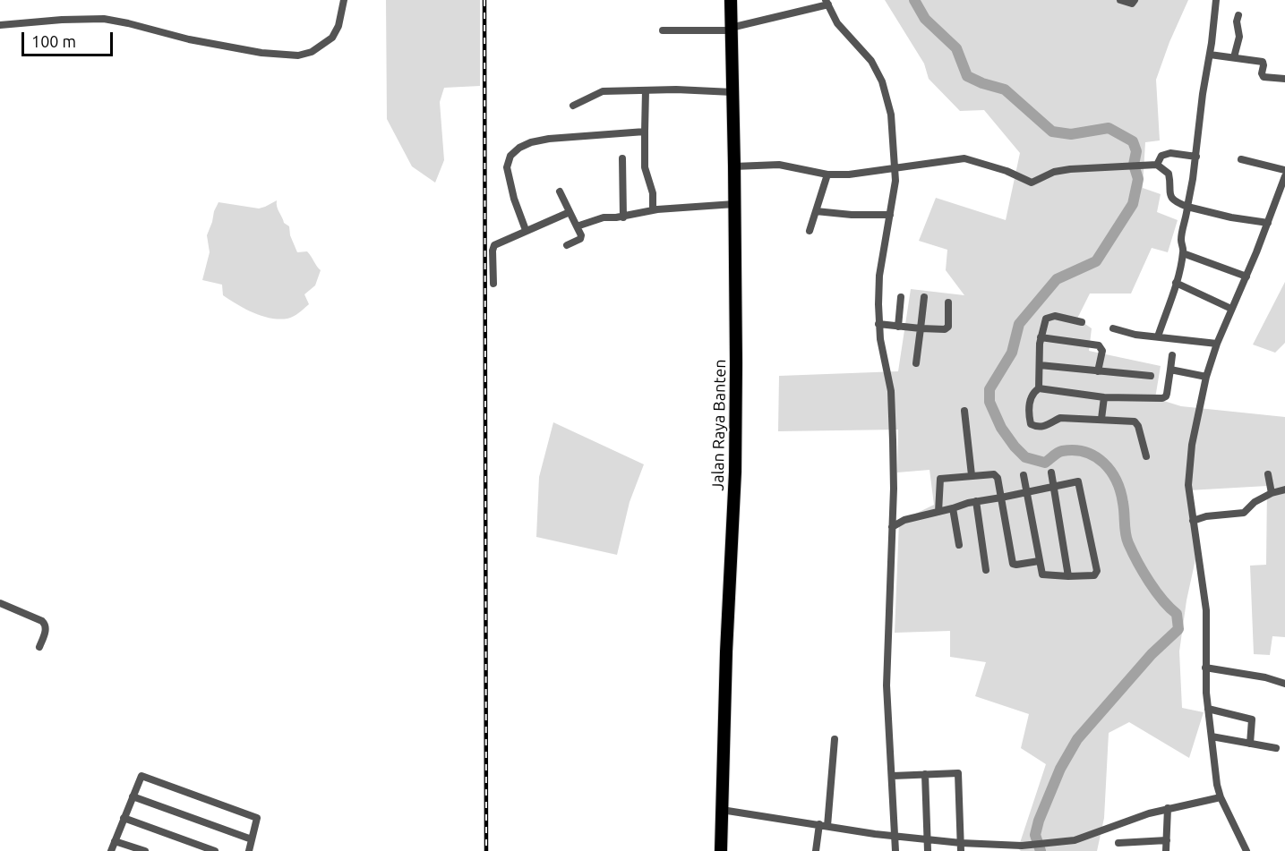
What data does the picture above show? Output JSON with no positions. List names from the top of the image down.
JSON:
{
  "streets": {
    "main road": ["Jalan Raya Banten"]
  },
  "scale_bar": "100 m"
}
